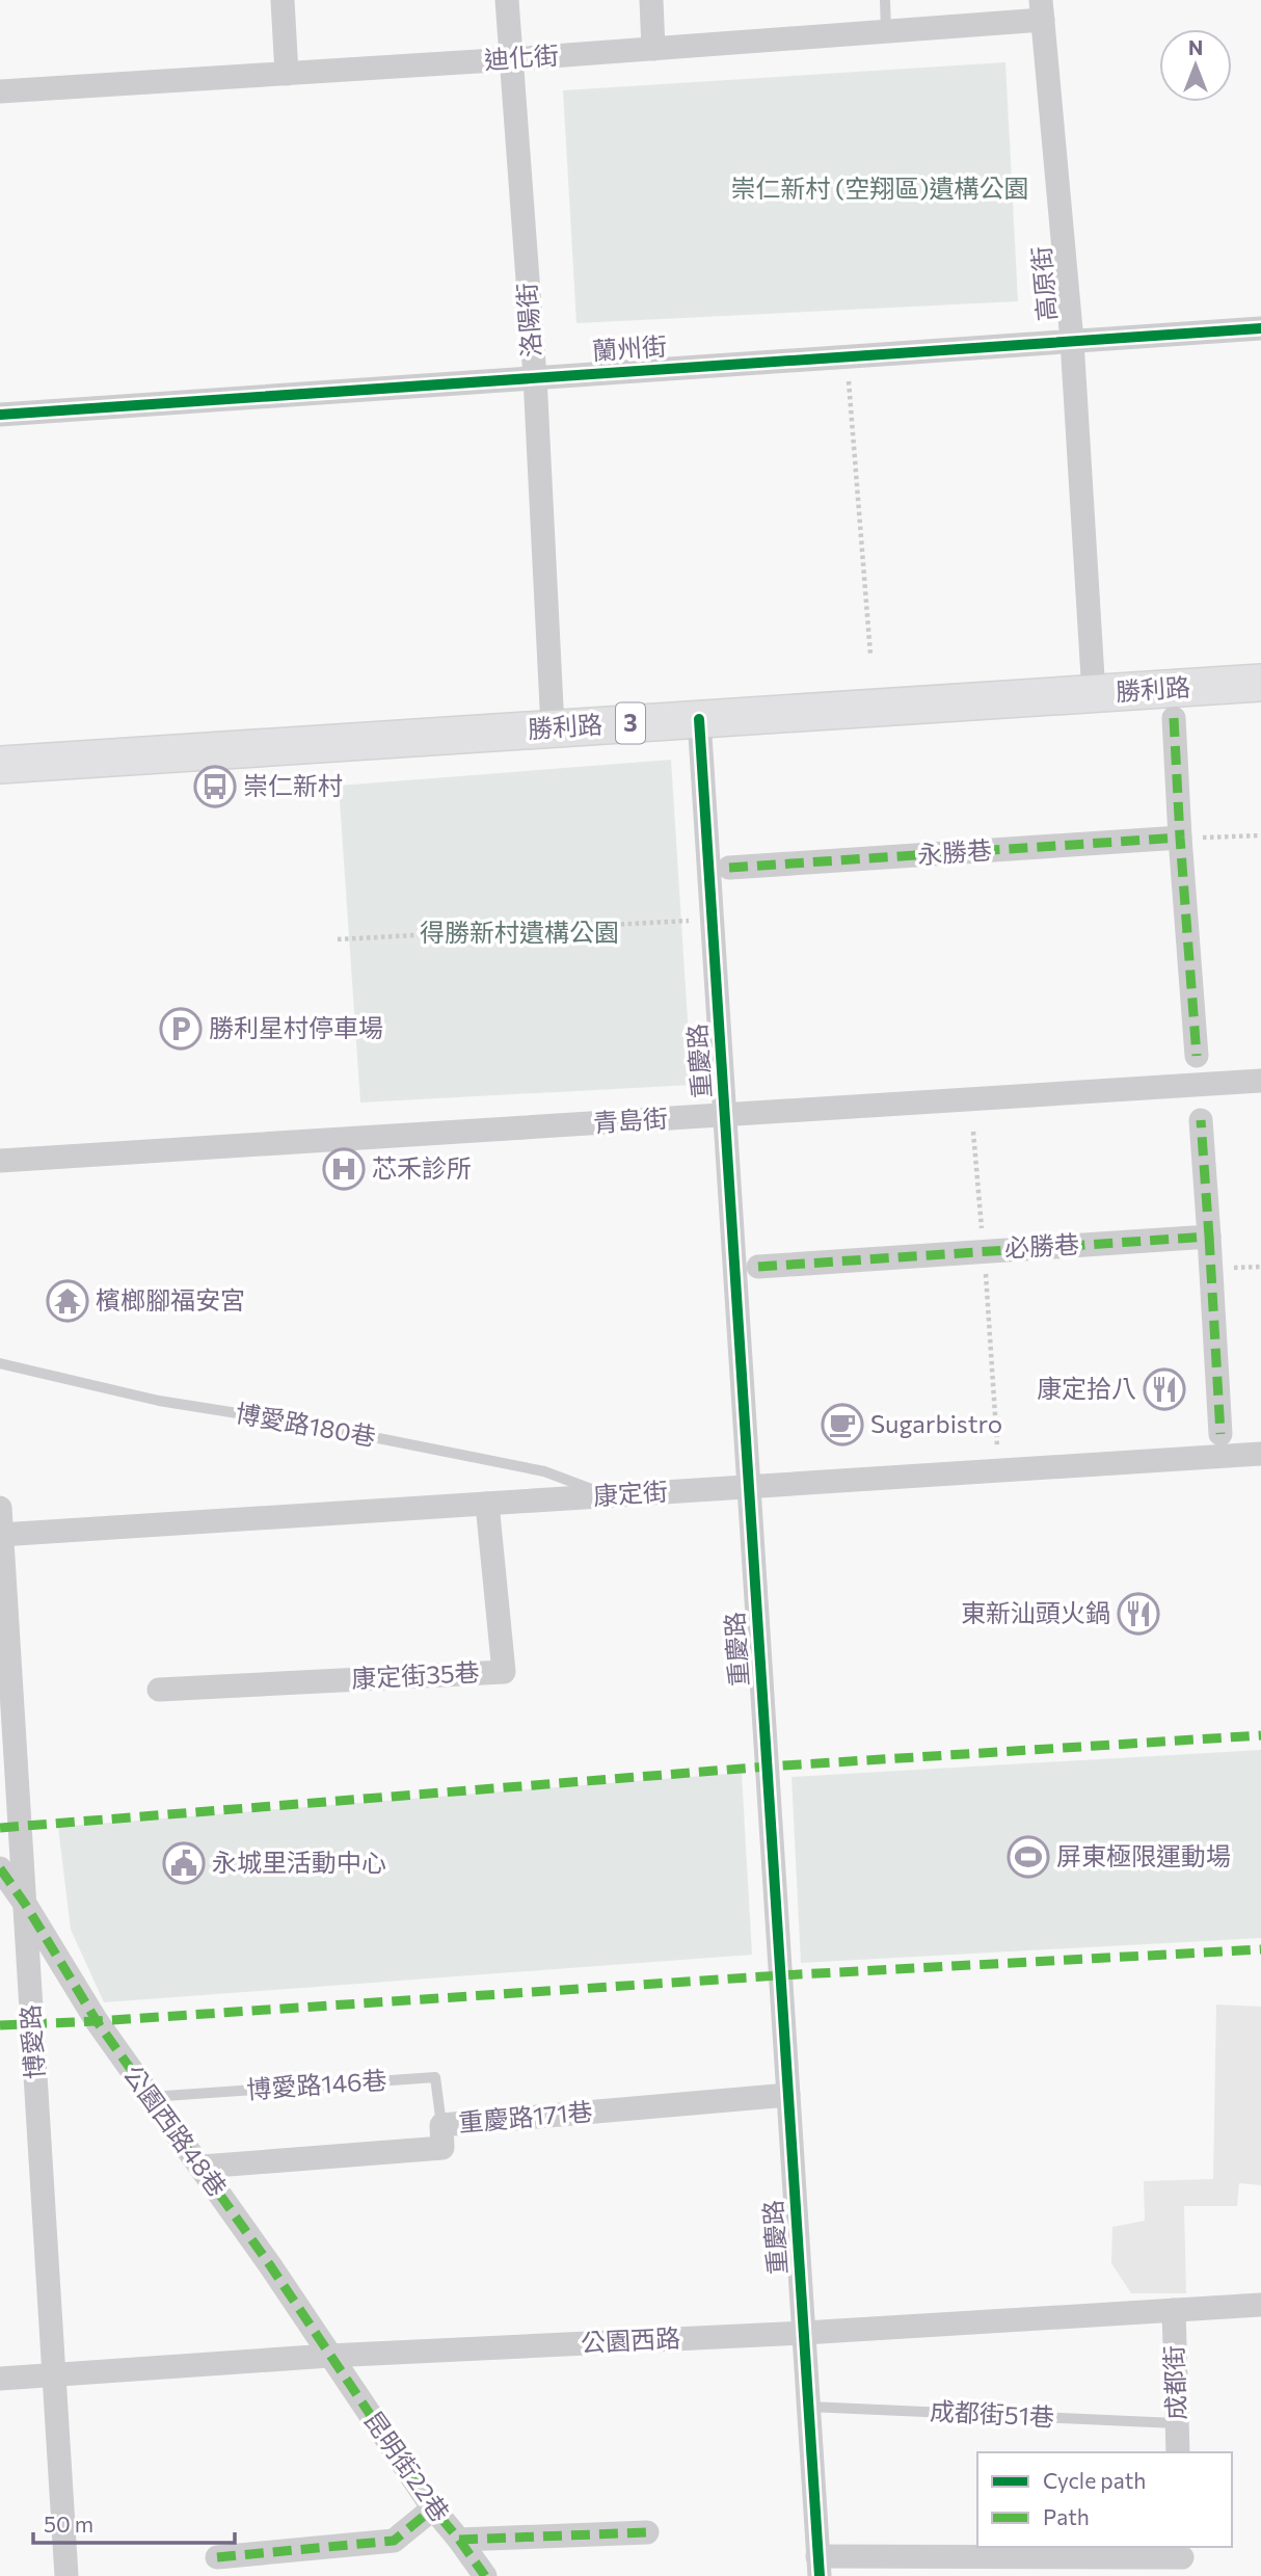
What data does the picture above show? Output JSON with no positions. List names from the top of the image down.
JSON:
{
  "streets": {
    "main road": ["勝利路", "3"],
    "street": [
      "迪化街",
      "高原街",
      "洛陽街",
      "蘭州街",
      "永勝巷",
      "重慶路",
      "青島街",
      "必勝巷",
      "康定街",
      "康定街35巷",
      "博愛路",
      "重慶路171巷",
      "公園西路48巷",
      "公園西路",
      "成都街",
      "昆明街22巷"
    ],
    "lane": ["博愛路180巷", "博愛路146巷", "成都街51巷"]
  },
  "crossings": [
    ["迪化街", "高原街"],
    ["迪化街", "洛陽街"],
    ["高原街", "蘭州街"],
    ["高原街", "勝利路"],
    ["洛陽街", "蘭州街"],
    ["洛陽街", "勝利路"],
    ["勝利路", "重慶路"],
    ["重慶路", "青島街"],
    ["重慶路", "康定街"],
    ["重慶路", "重慶路171巷"],
    ["重慶路", "公園西路"],
    ["重慶路", "成都街51巷"],
    ["博愛路180巷", "康定街"],
    ["康定街", "康定街35巷"],
    ["康定街", "博愛路"],
    ["博愛路", "公園西路48巷"],
    ["博愛路", "公園西路"],
    ["博愛路146巷", "重慶路171巷"],
    ["博愛路146巷", "公園西路48巷"],
    ["重慶路171巷", "公園西路48巷"],
    ["公園西路48巷", "公園西路"],
    ["公園西路48巷", "昆明街22巷"],
    ["公園西路", "成都街"],
    ["公園西路", "昆明街22巷"],
    ["成都街", "成都街51巷"]
  ],
  "parks": ["崇仁新村 (空翔區)遺構公園", "得勝新村遺構公園"],
  "places": {
    "bus stop": ["崇仁新村"],
    "parking": ["勝利星村停車場"],
    "hospital": ["芯禾診所"],
    "temple": ["檳榔腳福安宮"],
    "restaurant": ["康定拾八", "東新汕頭火鍋"],
    "cafe": ["Sugarbistro"],
    "sports": ["屏東極限運動場"],
    "public building": ["永城里活動中心"]
  },
  "legend": ["Cycle path", "Path"],
  "scale_bar": "50 m",
  "north": "top"
}
